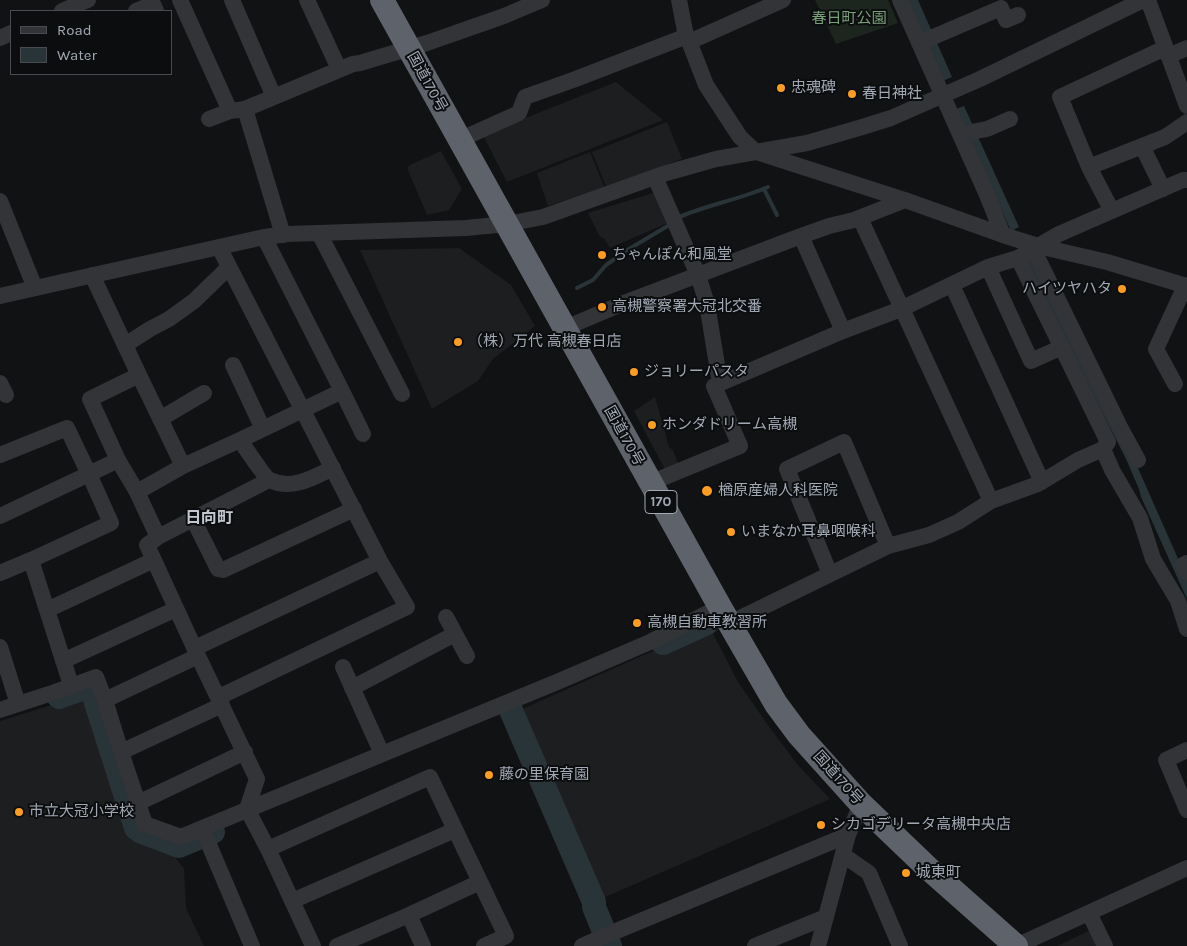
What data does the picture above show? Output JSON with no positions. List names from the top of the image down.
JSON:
{
  "streets": {
    "highway": ["国道170号", "170"]
  },
  "districts": ["日向町"],
  "parks": ["春日町公園"],
  "places": [
    "忠魂碑",
    "春日神社",
    "ちゃんぽん和風堂",
    "ハイツヤハタ",
    "高槻警察署大冠北交番",
    "（株）万代 高槻春日店",
    "ジョリーパスタ",
    "ホンダドリーム高槻",
    "楢原産婦人科医院",
    "いまなか耳鼻咽喉科",
    "高槻自動車教習所",
    "藤の里保育園",
    "市立大冠小学校",
    "シカゴデリータ高槻中央店",
    "城東町"
  ],
  "legend": ["Road", "Water"]
}
